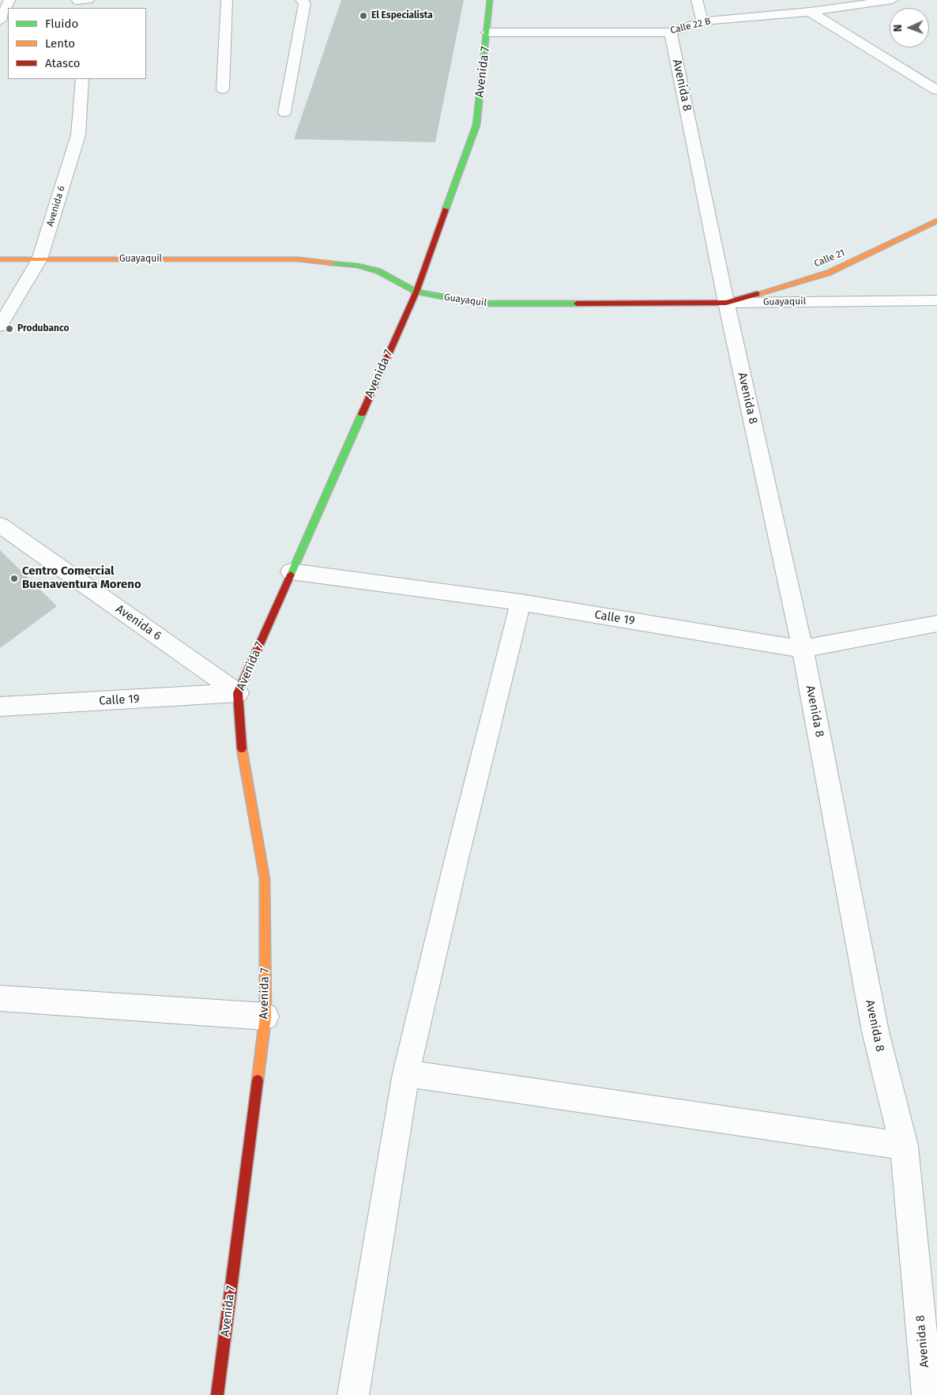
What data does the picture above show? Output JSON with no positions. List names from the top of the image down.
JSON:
{
  "streets": {
    "street": [
      "Calle 22 B",
      "Avenida 7",
      "Avenida 8",
      "Avenida 6",
      "Calle 21",
      "Guayaquil",
      "Calle 19"
    ]
  },
  "crossings": [
    ["Calle 22 B", "Avenida 7"],
    ["Calle 22 B", "Avenida 8"],
    ["Avenida 7", "Avenida 6"],
    ["Avenida 7", "Guayaquil"],
    ["Avenida 7", "Calle 19"],
    ["Avenida 8", "Calle 21"],
    ["Avenida 8", "Guayaquil"],
    ["Avenida 8", "Calle 19"],
    ["Avenida 6", "Guayaquil"],
    ["Avenida 6", "Calle 19"],
    ["Calle 21", "Guayaquil"]
  ],
  "places": ["El Especialista", "Produbanco", "Centro Comercial Buenaventura Moreno"],
  "legend": ["Fluido", "Lento", "Atasco"],
  "north": "left"
}
